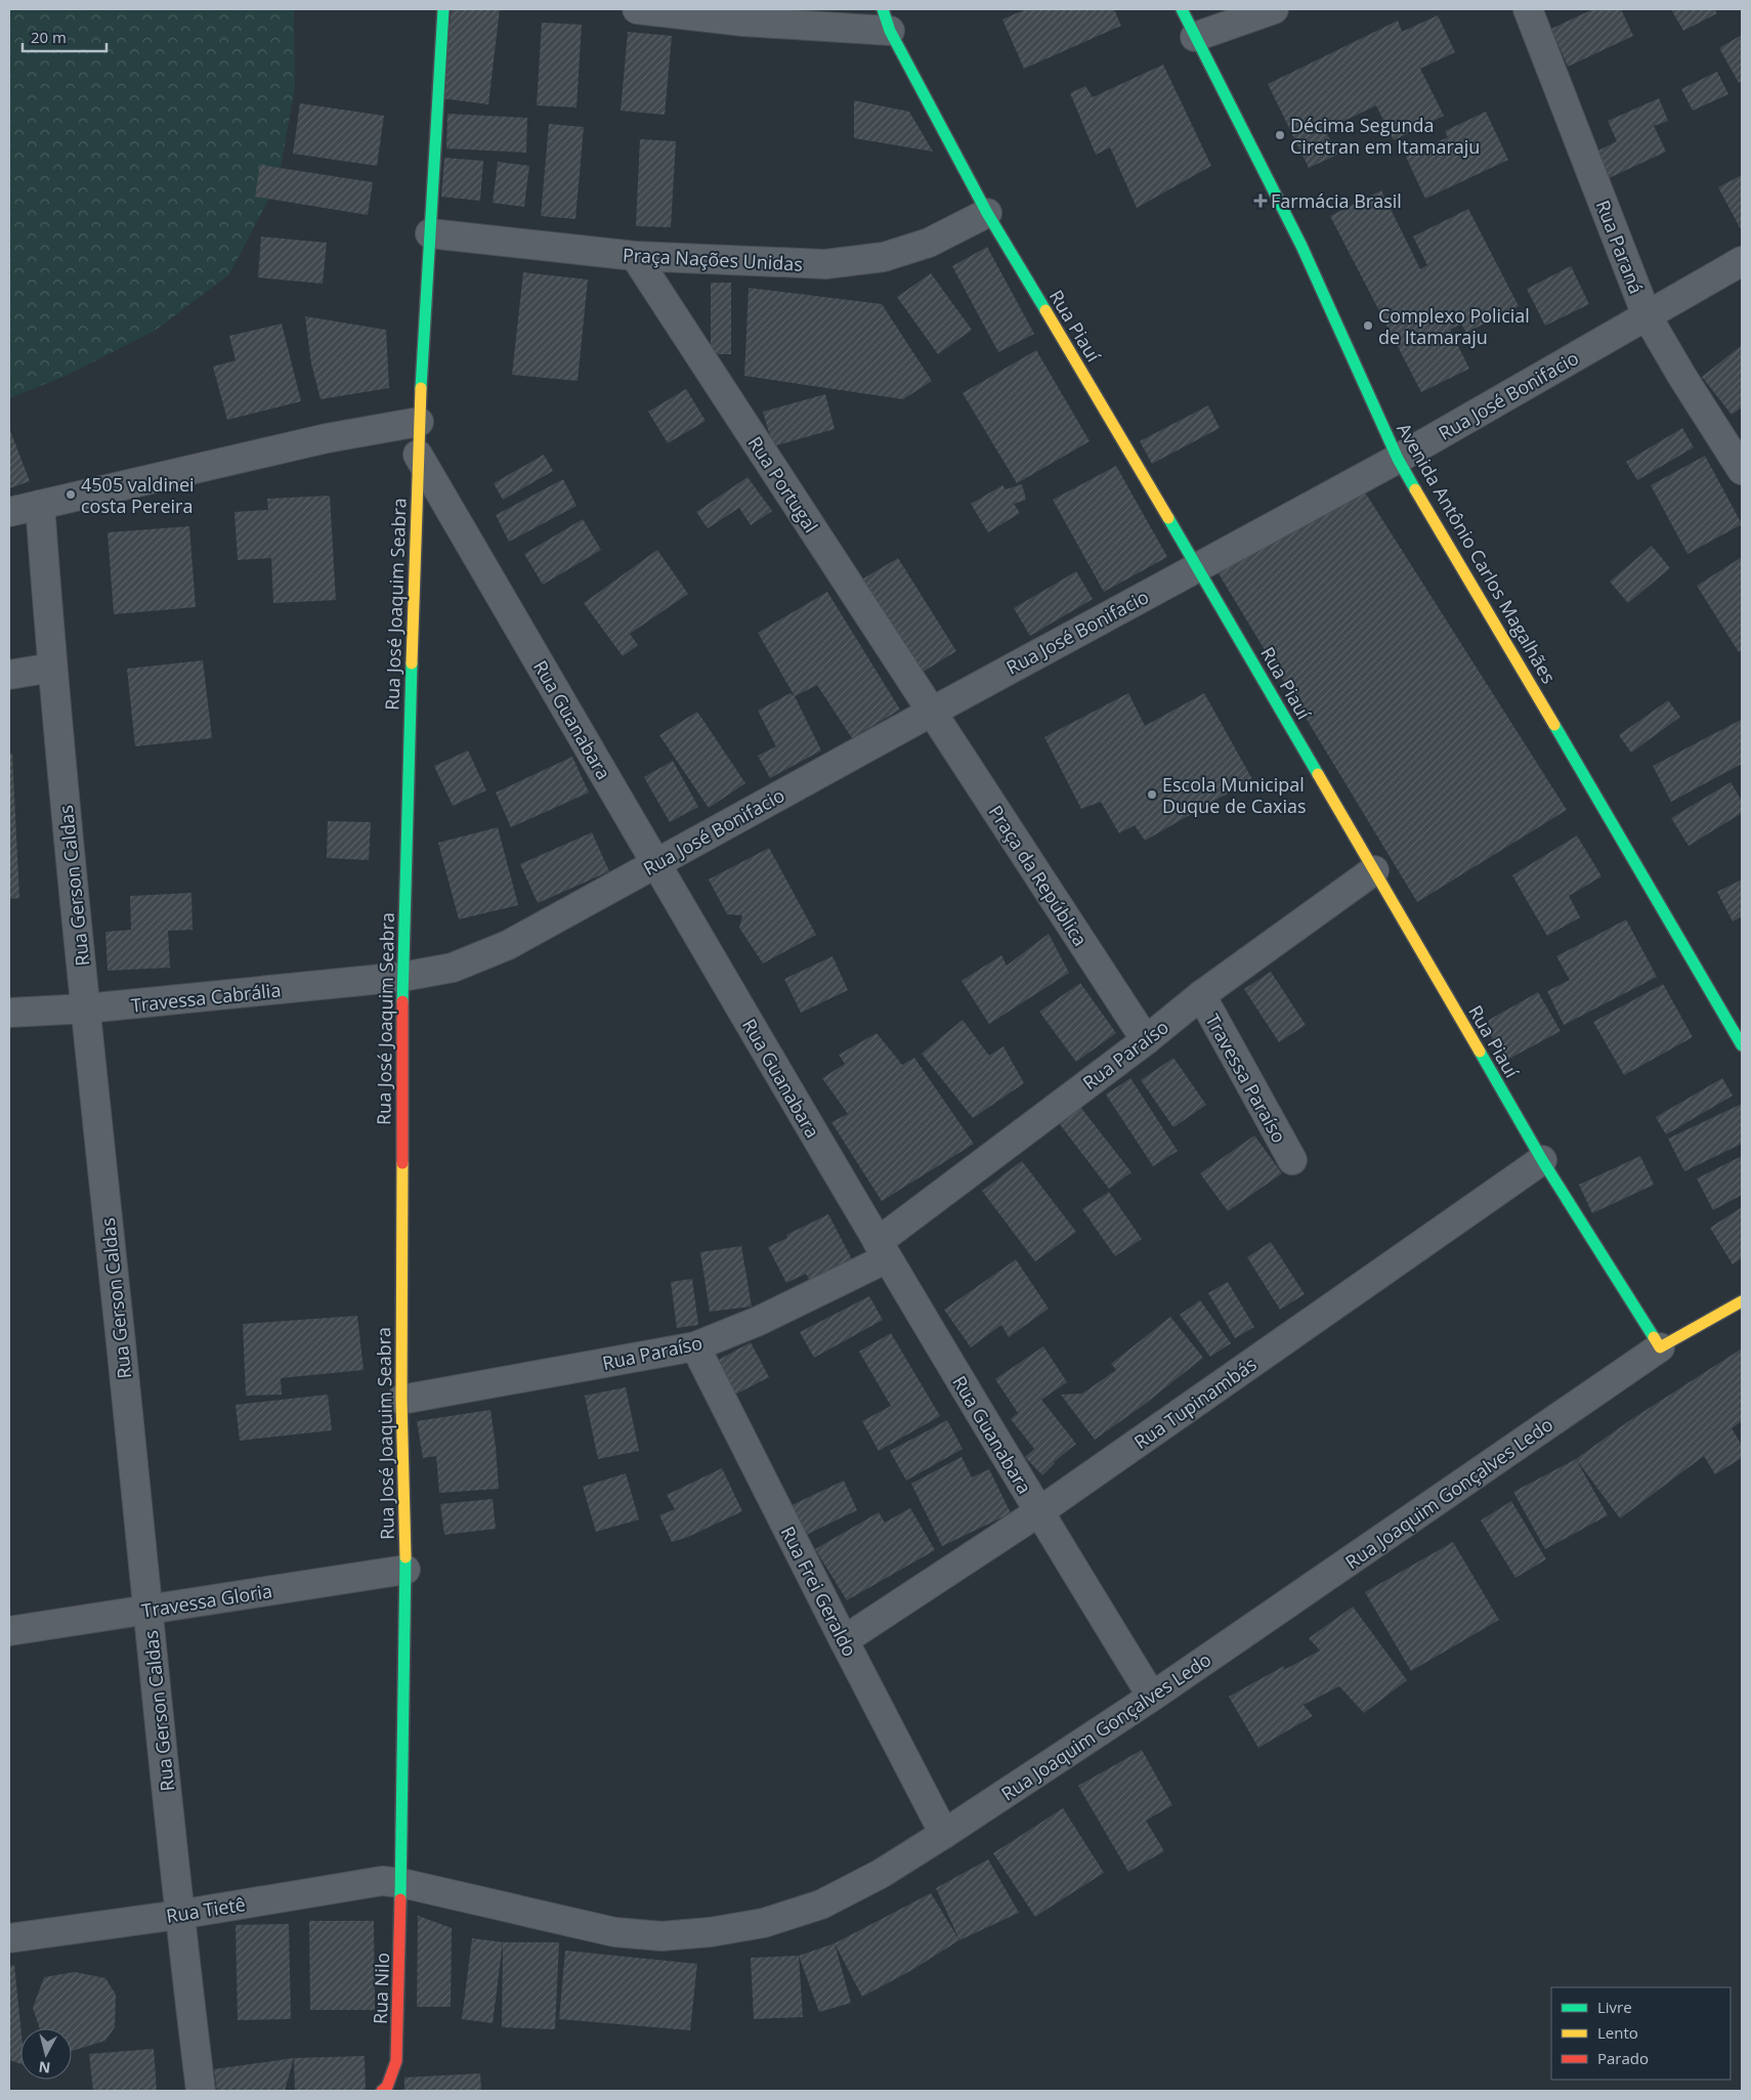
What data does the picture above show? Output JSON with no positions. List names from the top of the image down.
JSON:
{
  "streets": {
    "main road": [
      "Rua Piauí",
      "Avenida Antônio Carlos Magalhães",
      "Rua José Joaquim Seabra",
      "Rua Joaquim Gonçalves Ledo",
      "Rua Nilo"
    ],
    "street": [
      "Rua Paraná",
      "Praça Nações Unidas",
      "Rua José Bonifacio",
      "Rua Portugal",
      "Rua Guanabara",
      "Praça da República",
      "Rua Gerson Caldas",
      "Travessa Cabrália",
      "Rua Paraíso",
      "Travessa Paraíso",
      "Rua Tupinambás",
      "Rua Frei Geraldo",
      "Travessa Gloria",
      "Rua Tietê"
    ]
  },
  "crossings": [
    ["Rua Paraná", "Rua José Bonifacio"],
    ["Praça Nações Unidas", "Rua Piauí"],
    ["Praça Nações Unidas", "Rua Portugal"],
    ["Praça Nações Unidas", "Rua José Joaquim Seabra"],
    ["Rua Piauí", "Rua José Bonifacio"],
    ["Rua Piauí", "Rua Paraíso"],
    ["Rua Piauí", "Rua Tupinambás"],
    ["Rua Piauí", "Rua Joaquim Gonçalves Ledo"],
    ["Rua José Bonifacio", "Rua Portugal"],
    ["Rua José Bonifacio", "Avenida Antônio Carlos Magalhães"],
    ["Rua José Bonifacio", "Rua José Joaquim Seabra"],
    ["Rua José Bonifacio", "Rua Guanabara"],
    ["Rua José Bonifacio", "Praça da República"],
    ["Rua José Bonifacio", "Travessa Cabrália"],
    ["Rua Portugal", "Praça da República"],
    ["Rua José Joaquim Seabra", "Rua Guanabara"],
    ["Rua José Joaquim Seabra", "Travessa Cabrália"],
    ["Rua José Joaquim Seabra", "Rua Paraíso"],
    ["Rua José Joaquim Seabra", "Travessa Gloria"],
    ["Rua José Joaquim Seabra", "Rua Nilo"],
    ["Rua Guanabara", "Rua Paraíso"],
    ["Rua Guanabara", "Rua Tupinambás"],
    ["Rua Guanabara", "Rua Joaquim Gonçalves Ledo"],
    ["Praça da República", "Rua Paraíso"],
    ["Rua Gerson Caldas", "Travessa Cabrália"],
    ["Rua Gerson Caldas", "Travessa Gloria"],
    ["Rua Gerson Caldas", "Rua Tietê"],
    ["Rua Paraíso", "Travessa Paraíso"],
    ["Rua Paraíso", "Rua Frei Geraldo"],
    ["Rua Tupinambás", "Rua Frei Geraldo"],
    ["Rua Joaquim Gonçalves Ledo", "Rua Frei Geraldo"],
    ["Rua Joaquim Gonçalves Ledo", "Rua Tietê"],
    ["Rua Joaquim Gonçalves Ledo", "Rua Nilo"],
    ["Rua Tietê", "Rua Nilo"]
  ],
  "places": {
    "other": [
      "Décima Segunda Ciretran em Itamaraju",
      "Complexo Policial de Itamaraju",
      "4505 valdinei costa Pereira",
      "Escola Municipal Duque de Caxias"
    ],
    "health": ["Farmácia Brasil"]
  },
  "legend": ["Livre", "Lento", "Parado"],
  "scale_bar": "20 m",
  "north": "bottom"
}
